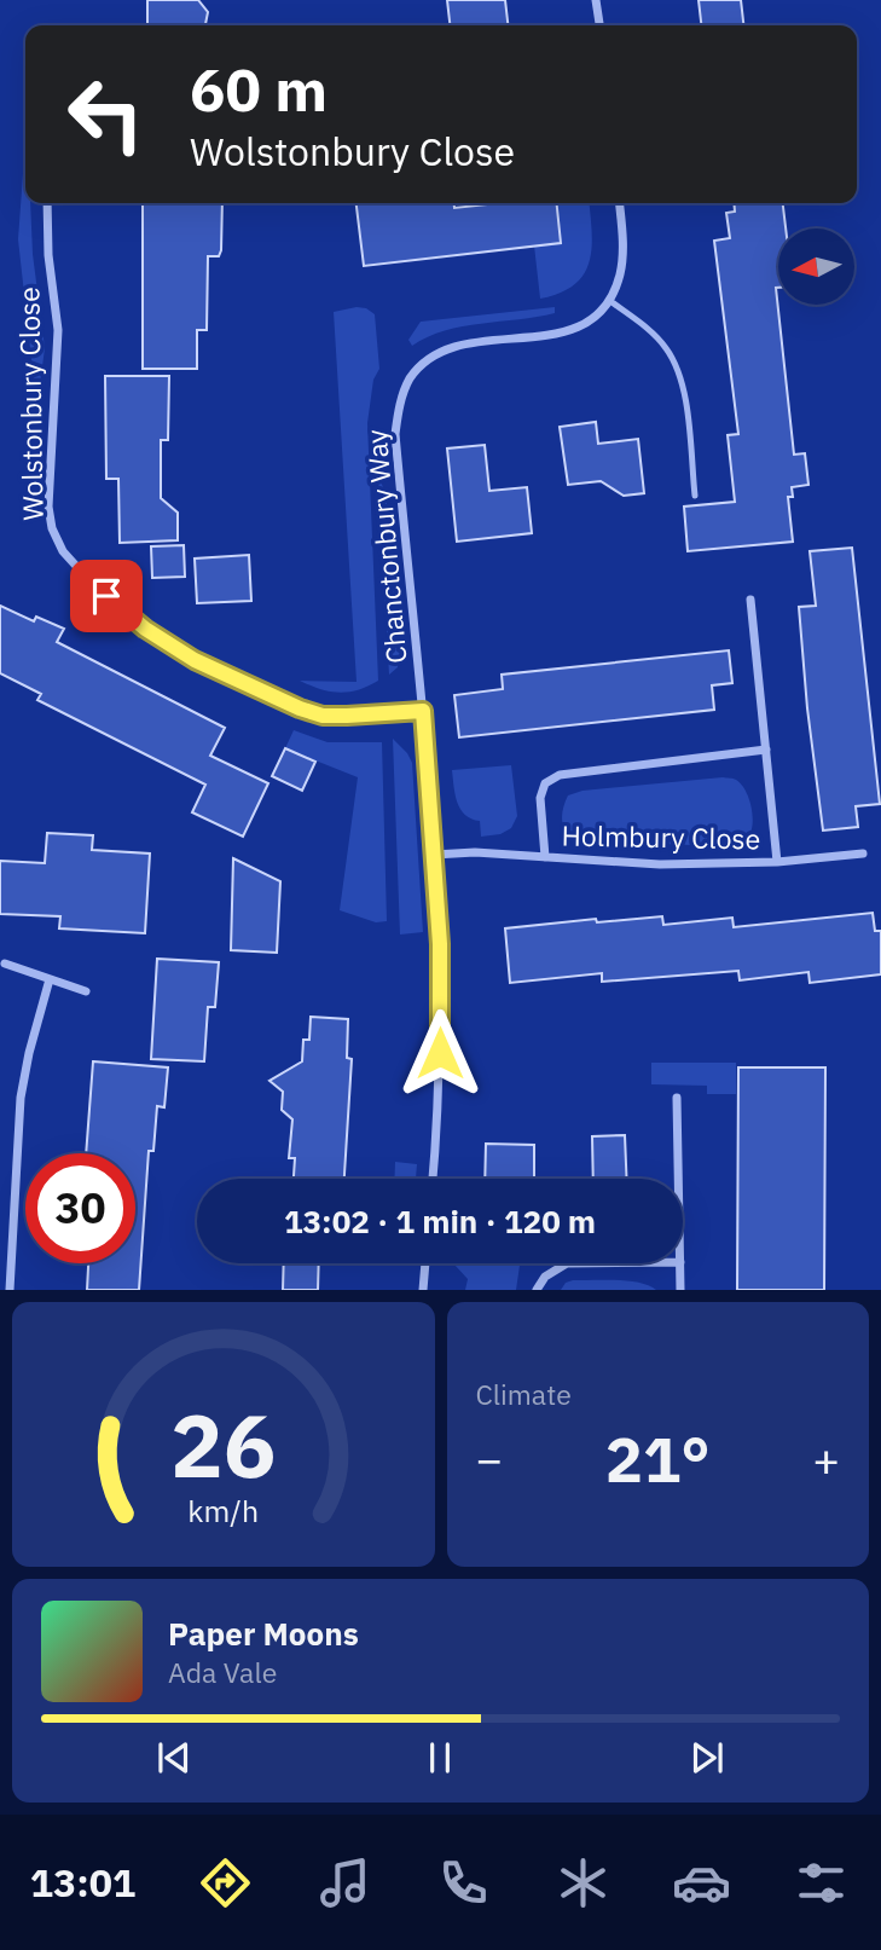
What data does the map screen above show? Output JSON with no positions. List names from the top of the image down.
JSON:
{
  "streets": {
    "street": ["Wolstonbury Close", "Chanctonbury Way", "Holmbury Close"]
  },
  "crossings": [
    ["Wolstonbury Close", "Chanctonbury Way"],
    ["Chanctonbury Way", "Holmbury Close"]
  ],
  "north": "left",
  "page": {
    "turn": ["60 m", "Wolstonbury Close"],
    "limit": "30",
    "trip": "13:02 · 1 min · 120 m",
    "tile": "Climate",
    "heat": ["−", "21°", "+"],
    "song": ["Paper Moons", "Ada Vale"],
    "tabs": "13:01",
    "gauge": ["26", "km/h"]
  }
}
